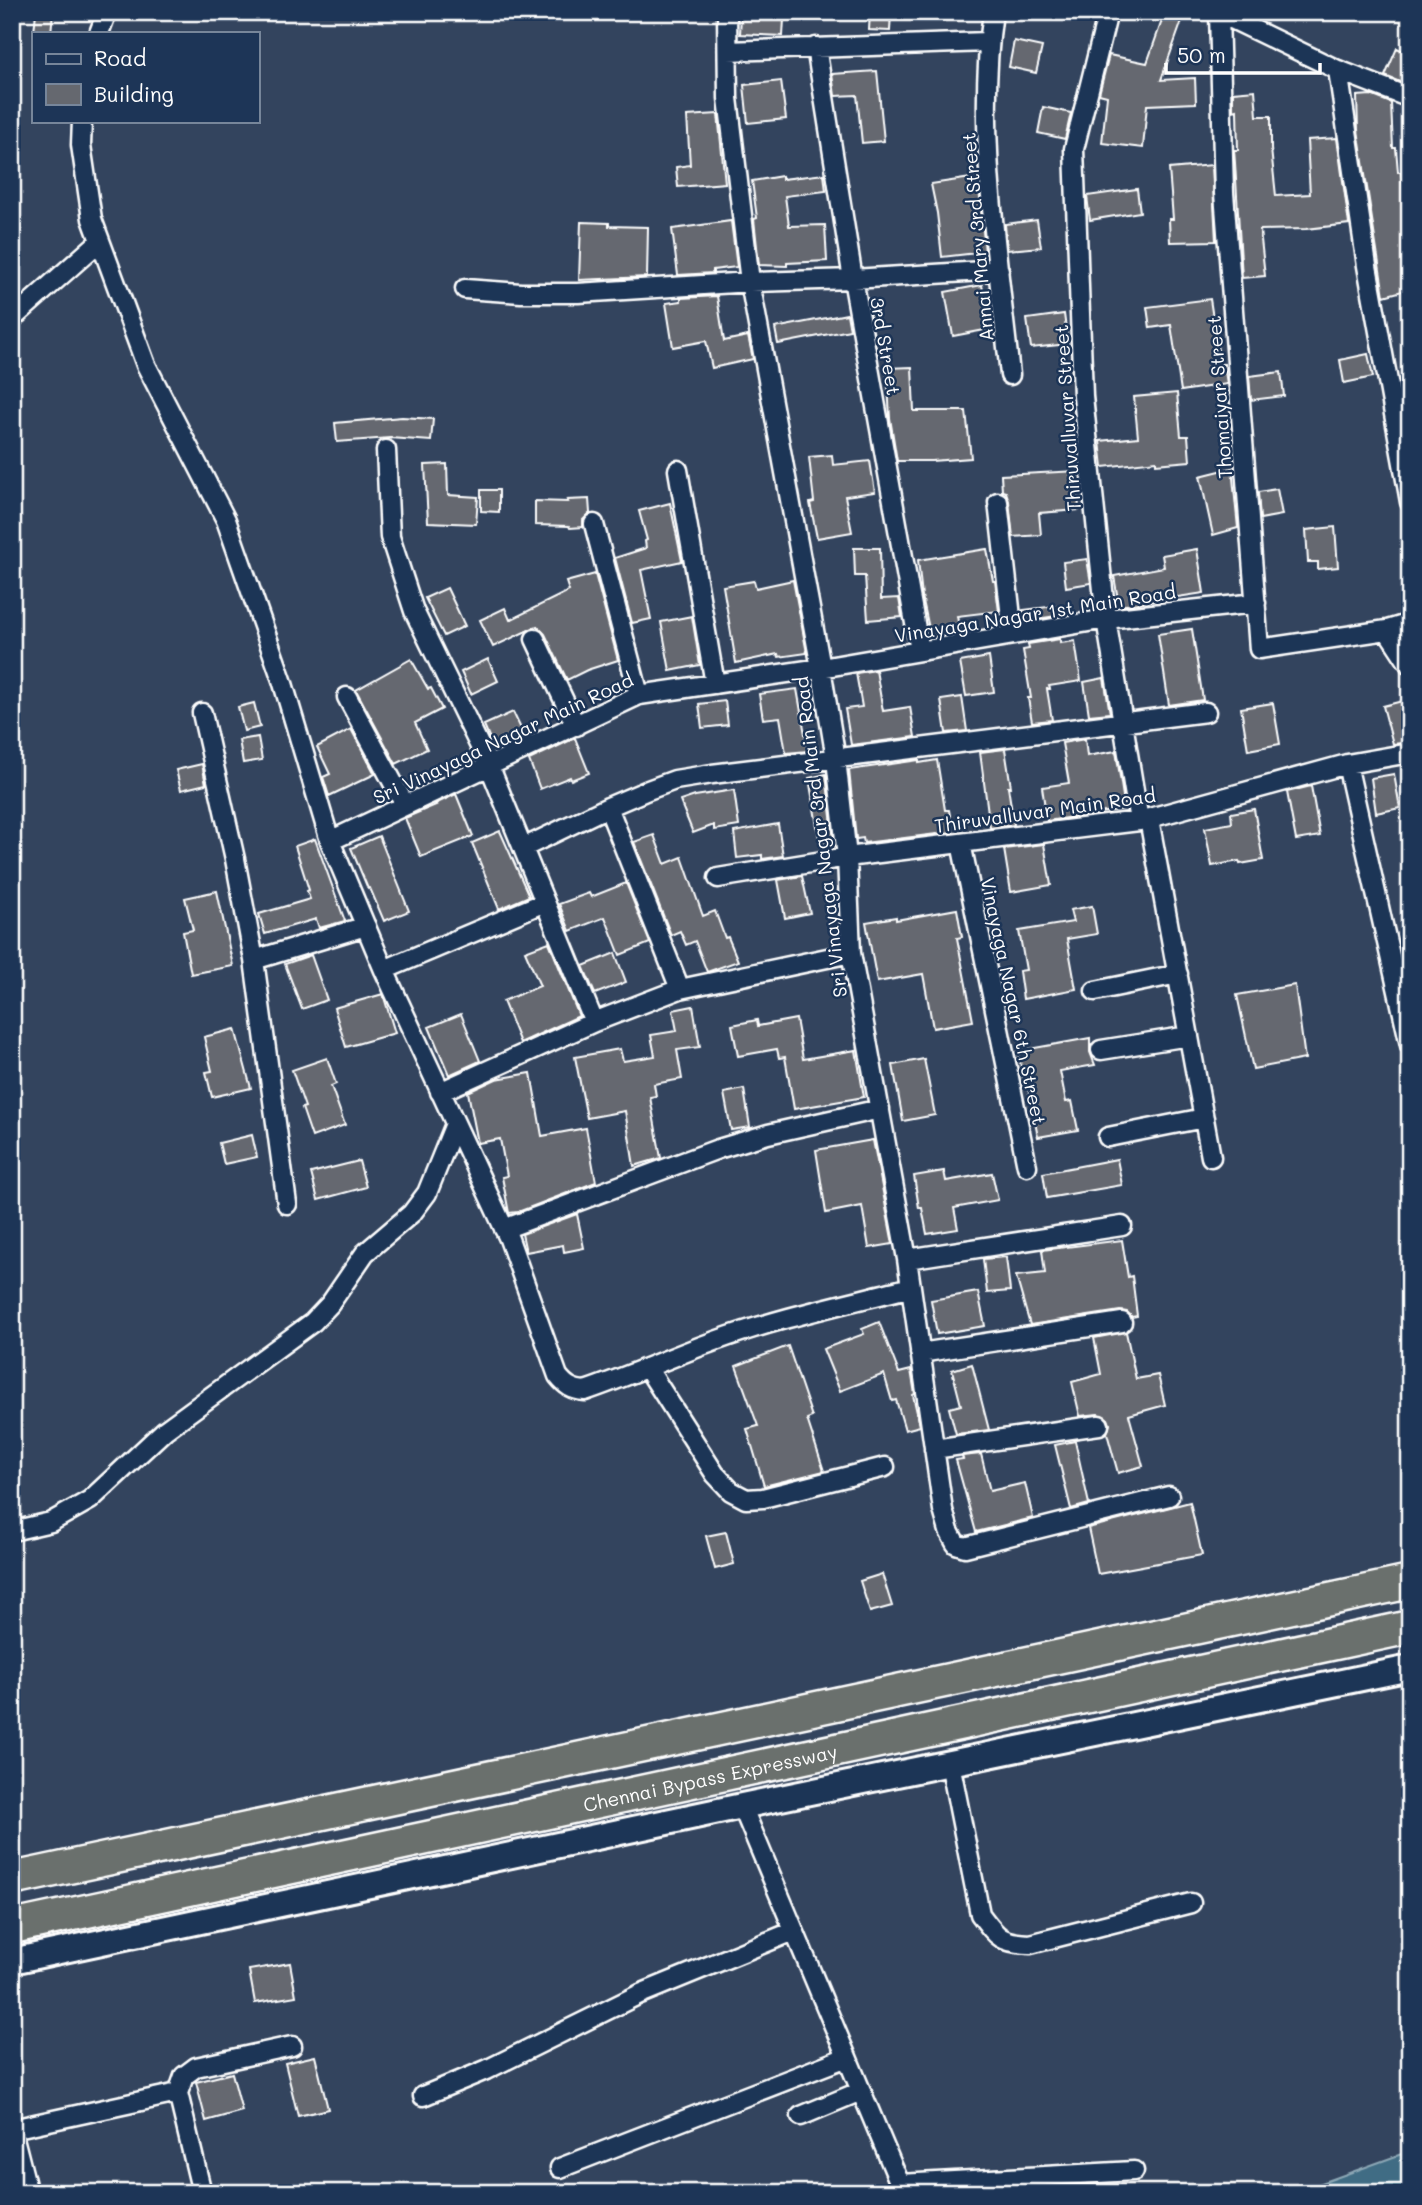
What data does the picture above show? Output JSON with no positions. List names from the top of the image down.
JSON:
{
  "streets": {
    "highway": ["Chennai Bypass Expressway"],
    "street": [
      "Annai Mary 3rd Street",
      "3rd Street",
      "Thomaiyar Street",
      "Thiruvalluvar Street",
      "Vinayaga Nagar 1st Main Road",
      "Sri Vinayaga Nagar Main Road",
      "Thiruvalluvar Main Road",
      "Sri Vinayaga Nagar 3rd Main Road",
      "Vinayaga Nagar 6th Street"
    ]
  },
  "crossings": [
    ["3rd Street", "Vinayaga Nagar 1st Main Road"],
    ["Thomaiyar Street", "Vinayaga Nagar 1st Main Road"],
    ["Thiruvalluvar Street", "Vinayaga Nagar 1st Main Road"],
    ["Thiruvalluvar Street", "Thiruvalluvar Main Road"],
    ["Vinayaga Nagar 1st Main Road", "Sri Vinayaga Nagar Main Road"],
    ["Vinayaga Nagar 1st Main Road", "Sri Vinayaga Nagar 3rd Main Road"],
    ["Sri Vinayaga Nagar Main Road", "Sri Vinayaga Nagar 3rd Main Road"],
    ["Thiruvalluvar Main Road", "Sri Vinayaga Nagar 3rd Main Road"],
    ["Thiruvalluvar Main Road", "Vinayaga Nagar 6th Street"]
  ],
  "legend": ["Road", "Building"],
  "scale_bar": "50 m"
}
